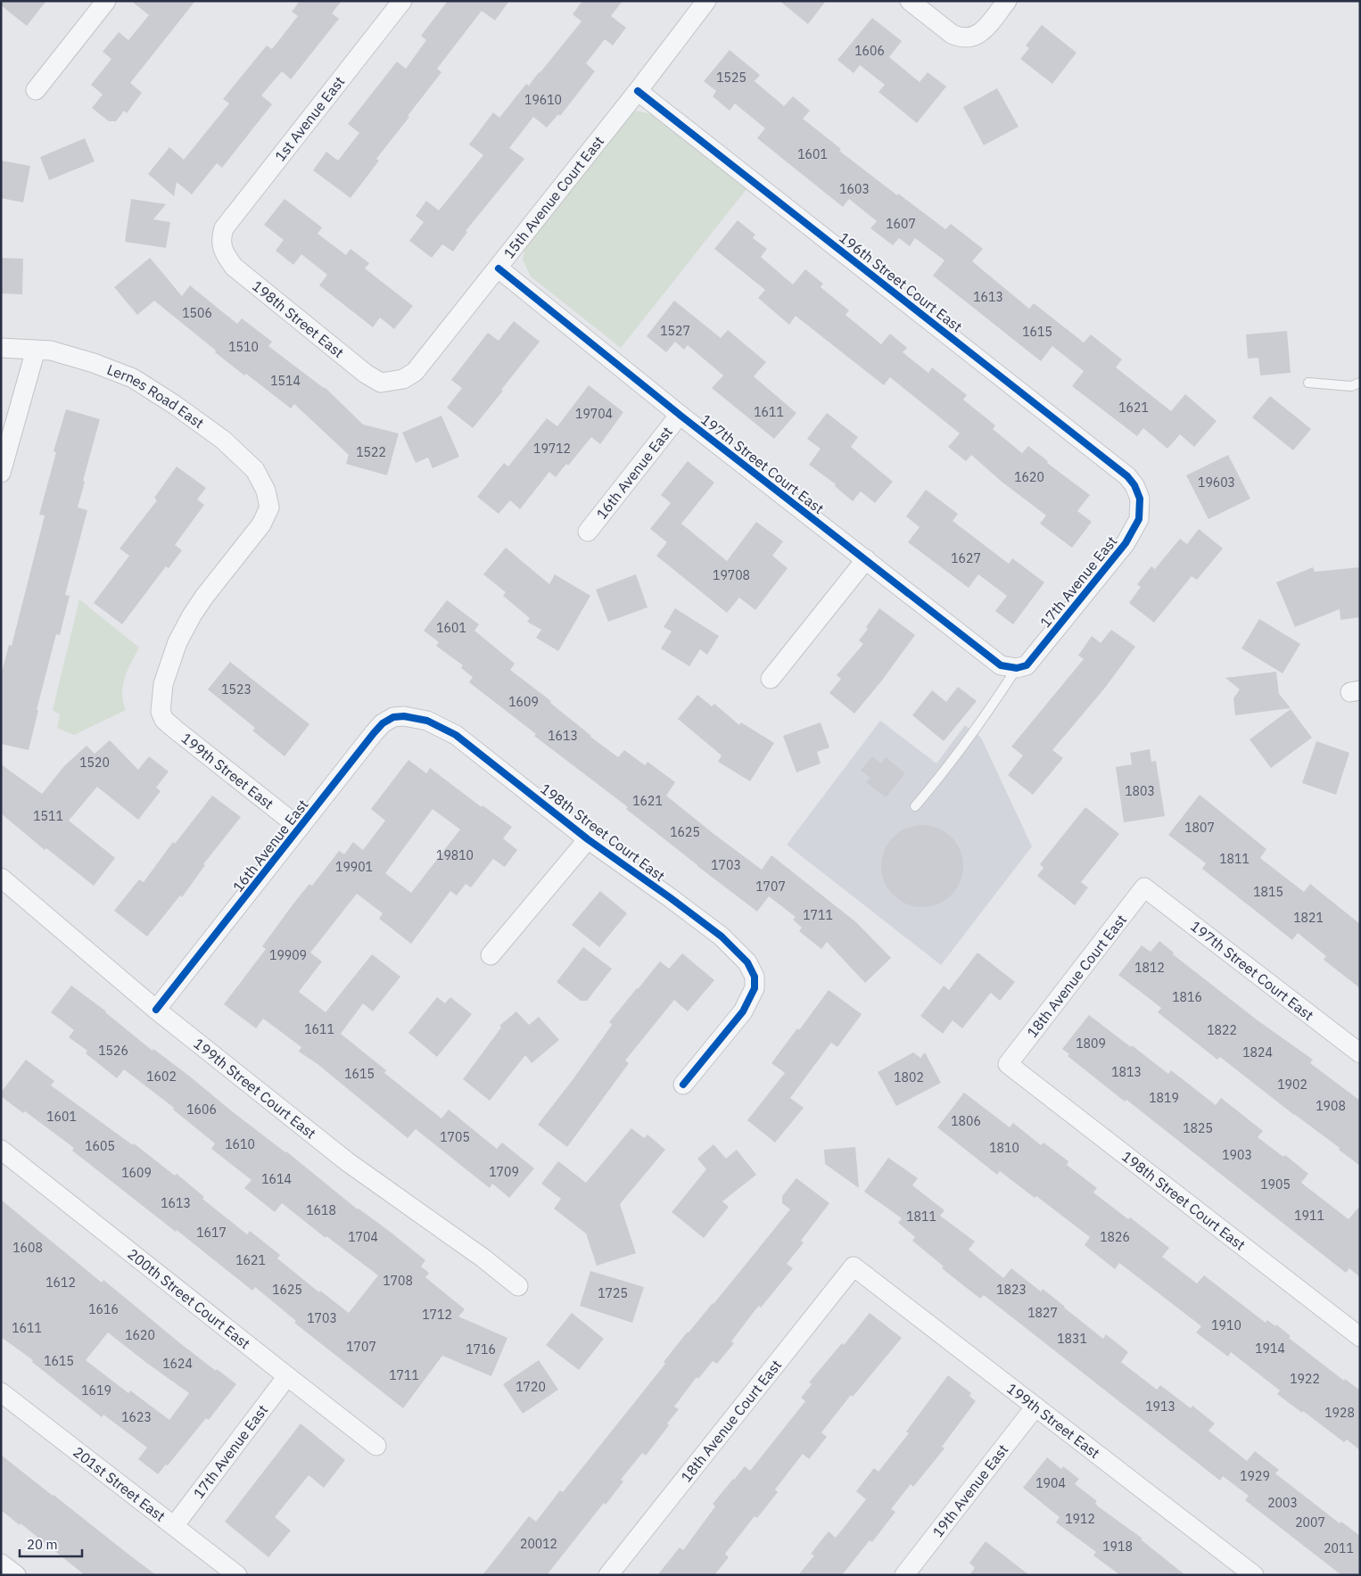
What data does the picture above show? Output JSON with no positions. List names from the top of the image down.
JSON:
{
  "streets": {
    "street": [
      "1st Avenue East",
      "15th Avenue Court East",
      "196th Street Court East",
      "198th Street East",
      "Lernes Road East",
      "197th Street Court East",
      "16th Avenue East",
      "17th Avenue East",
      "199th Street East",
      "198th Street Court East",
      "18th Avenue Court East",
      "199th Street Court East",
      "200th Street Court East",
      "201st Street East",
      "19th Avenue East"
    ]
  },
  "crossings": [
    ["1st Avenue East", "198th Street East"],
    ["15th Avenue Court East", "196th Street Court East"],
    ["15th Avenue Court East", "198th Street East"],
    ["15th Avenue Court East", "197th Street Court East"],
    ["196th Street Court East", "17th Avenue East"],
    ["Lernes Road East", "199th Street East"],
    ["197th Street Court East", "16th Avenue East"],
    ["197th Street Court East", "17th Avenue East"],
    ["197th Street Court East", "18th Avenue Court East"],
    ["16th Avenue East", "199th Street East"],
    ["16th Avenue East", "198th Street Court East"],
    ["16th Avenue East", "199th Street Court East"],
    ["17th Avenue East", "200th Street Court East"],
    ["17th Avenue East", "201st Street East"],
    ["199th Street East", "18th Avenue Court East"],
    ["199th Street East", "19th Avenue East"],
    ["198th Street Court East", "18th Avenue Court East"]
  ],
  "house_numbers": [
    "1606",
    "1525",
    "19610",
    "1601",
    "1603",
    "1607",
    "1613",
    "1506",
    "1527",
    "1615",
    "1510",
    "1514",
    "1621",
    "1611",
    "19704",
    "19712",
    "1522",
    "1620",
    "19603",
    "1627",
    "19708",
    "1601",
    "1523",
    "1609",
    "1613",
    "1520",
    "1803",
    "1621",
    "1511",
    "1807",
    "1625",
    "19810",
    "1811",
    "1703",
    "19901",
    "1707",
    "1815",
    "1711",
    "1821",
    "19909",
    "1812",
    "1816",
    "1611",
    "1822",
    "1809",
    "1526",
    "1824",
    "1813",
    "1615",
    "1602",
    "1802",
    "1902",
    "1819",
    "1908",
    "1606",
    "1601",
    "1806",
    "1825",
    "1705",
    "1610",
    "1605",
    "1810",
    "1903",
    "1709",
    "1609",
    "1614",
    "1905",
    "1613",
    "1618",
    "1911",
    "1811",
    "1617",
    "1704",
    "1826",
    "1608",
    "1621",
    "1708",
    "1612",
    "1625",
    "1823",
    "1725",
    "1616",
    "1827",
    "1712",
    "1703",
    "1910",
    "1611",
    "1620",
    "1831",
    "1707",
    "1914",
    "1716",
    "1615",
    "1624",
    "1711",
    "1922",
    "1720",
    "1619",
    "1913",
    "1928",
    "1623",
    "1929",
    "1904",
    "2003",
    "1912",
    "2007",
    "20012",
    "1918",
    "2011"
  ],
  "scale_bar": "20 m"
}
